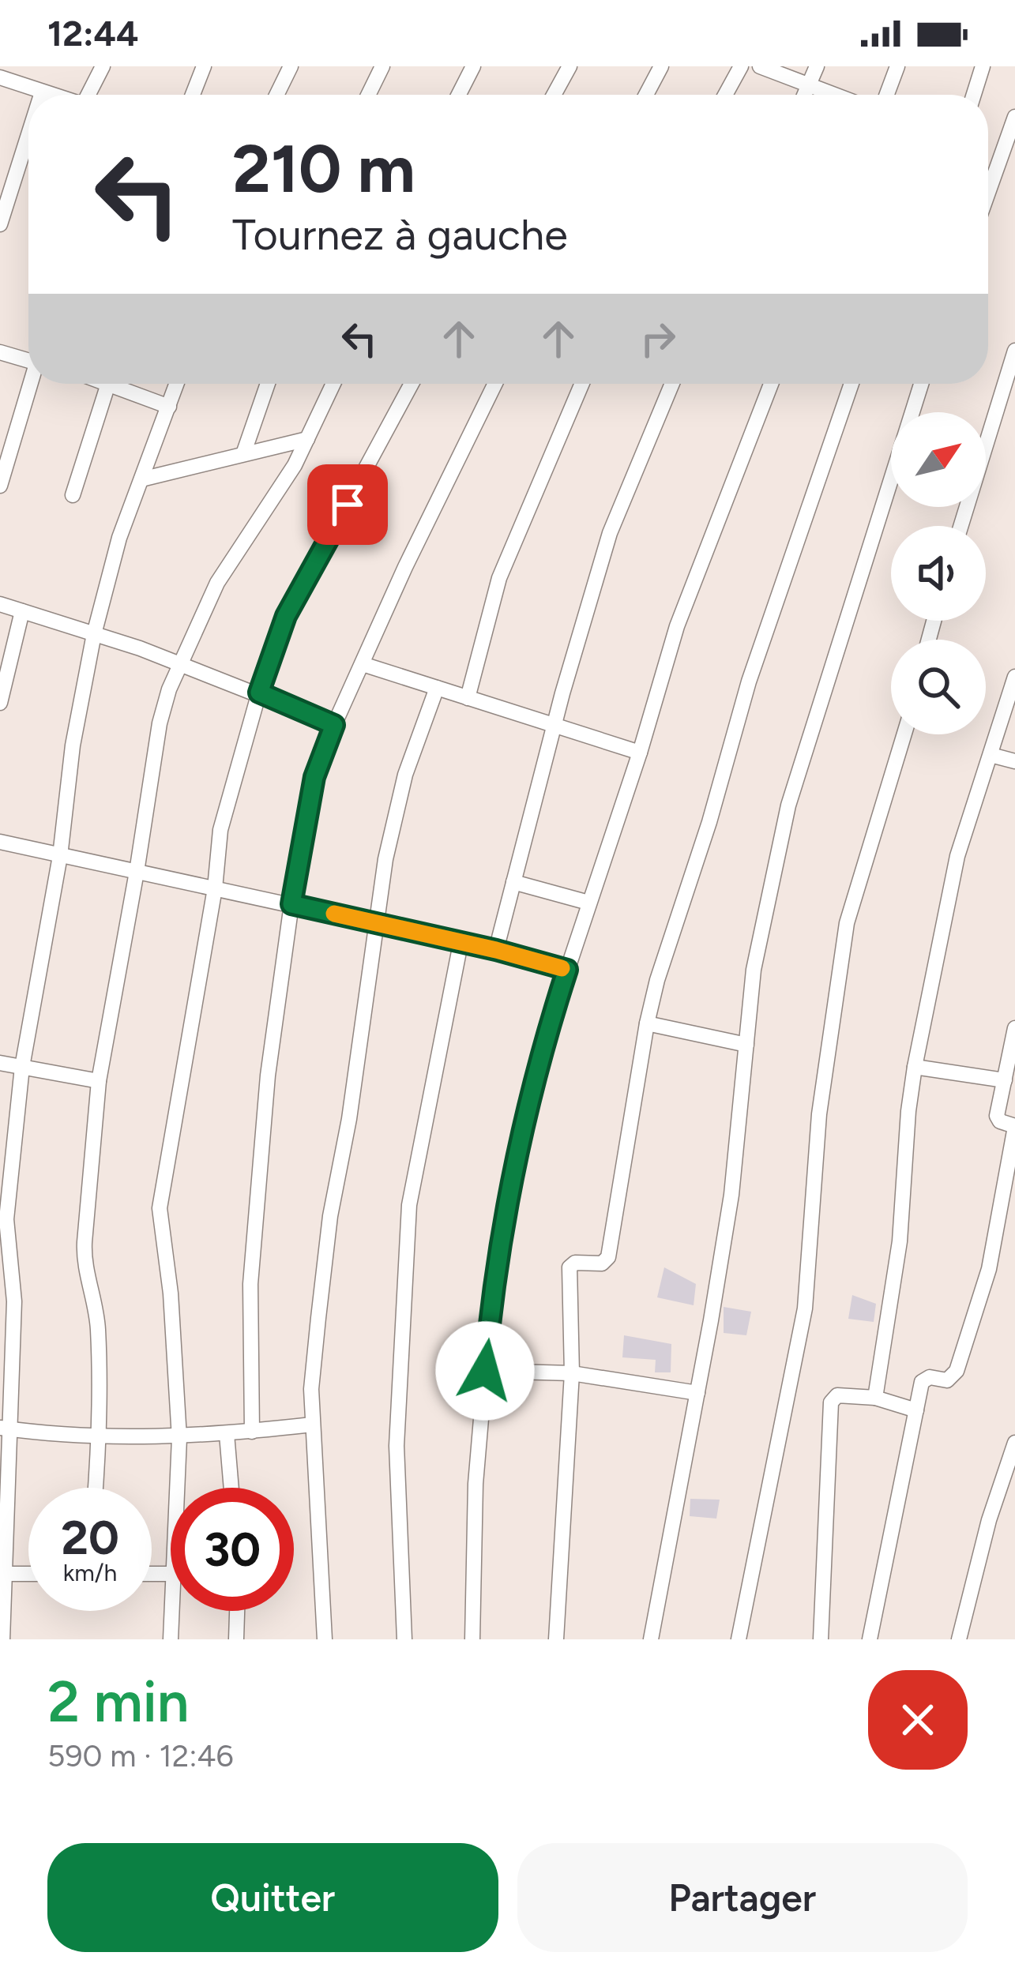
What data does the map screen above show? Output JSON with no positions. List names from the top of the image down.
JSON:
{
  "north": "top right",
  "page": {
    "status": "12:44",
    "turn": ["210 m", "Tournez à gauche"],
    "speed": "20 km/h",
    "limit": "30",
    "heading": ["2 min", "590 m · 12:46"],
    "buttons": ["Quitter", "Partager"]
  }
}
